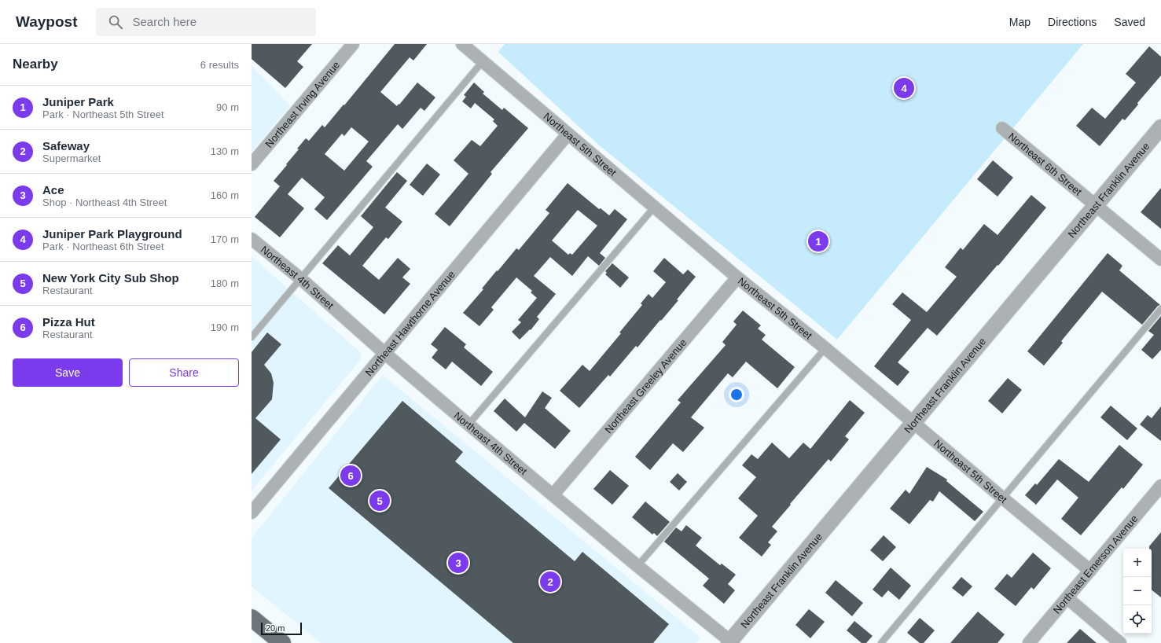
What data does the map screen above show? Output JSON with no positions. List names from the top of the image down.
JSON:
{
  "streets": {
    "street": [
      "Northeast Irving Avenue",
      "Northeast 5th Street",
      "Northeast 6th Street",
      "Northeast Franklin Avenue",
      "Northeast 4th Street",
      "Northeast Hawthorne Avenue",
      "Northeast Greeley Avenue",
      "Northeast Emerson Avenue"
    ]
  },
  "crossings": [
    ["Northeast 5th Street", "Northeast Franklin Avenue"],
    ["Northeast 5th Street", "Northeast Hawthorne Avenue"],
    ["Northeast 5th Street", "Northeast Greeley Avenue"],
    ["Northeast 5th Street", "Northeast Emerson Avenue"],
    ["Northeast 6th Street", "Northeast Franklin Avenue"],
    ["Northeast Franklin Avenue", "Northeast 4th Street"],
    ["Northeast 4th Street", "Northeast Hawthorne Avenue"],
    ["Northeast 4th Street", "Northeast Greeley Avenue"]
  ],
  "scale_bar": "20 m",
  "page": {
    "header": "Waypost",
    "search": "Search here",
    "nav": ["Map", "Directions", "Saved"],
    "heading": ["Nearby", "6 results"],
    "pins": [
      "4",
      "1",
      "6",
      "5",
      "3",
      "2"
    ],
    "list": [
      {
        "mark": "1",
        "name": "Juniper Park",
        "note": "Park · Northeast 5th Street",
        "value": "90 m"
      },
      {
        "mark": "2",
        "name": "Safeway",
        "note": "Supermarket",
        "value": "130 m"
      },
      {
        "mark": "3",
        "name": "Ace",
        "note": "Shop · Northeast 4th Street",
        "value": "160 m"
      },
      {
        "mark": "4",
        "name": "Juniper Park Playground",
        "note": "Park · Northeast 6th Street",
        "value": "170 m"
      },
      {
        "mark": "5",
        "name": "New York City Sub Shop",
        "note": "Restaurant",
        "value": "180 m"
      },
      {
        "mark": "6",
        "name": "Pizza Hut",
        "note": "Restaurant",
        "value": "190 m"
      }
    ],
    "buttons": ["Save", "Share"],
    "map_buttons": ["+", "−"],
    "scale": "20 m"
  }
}
